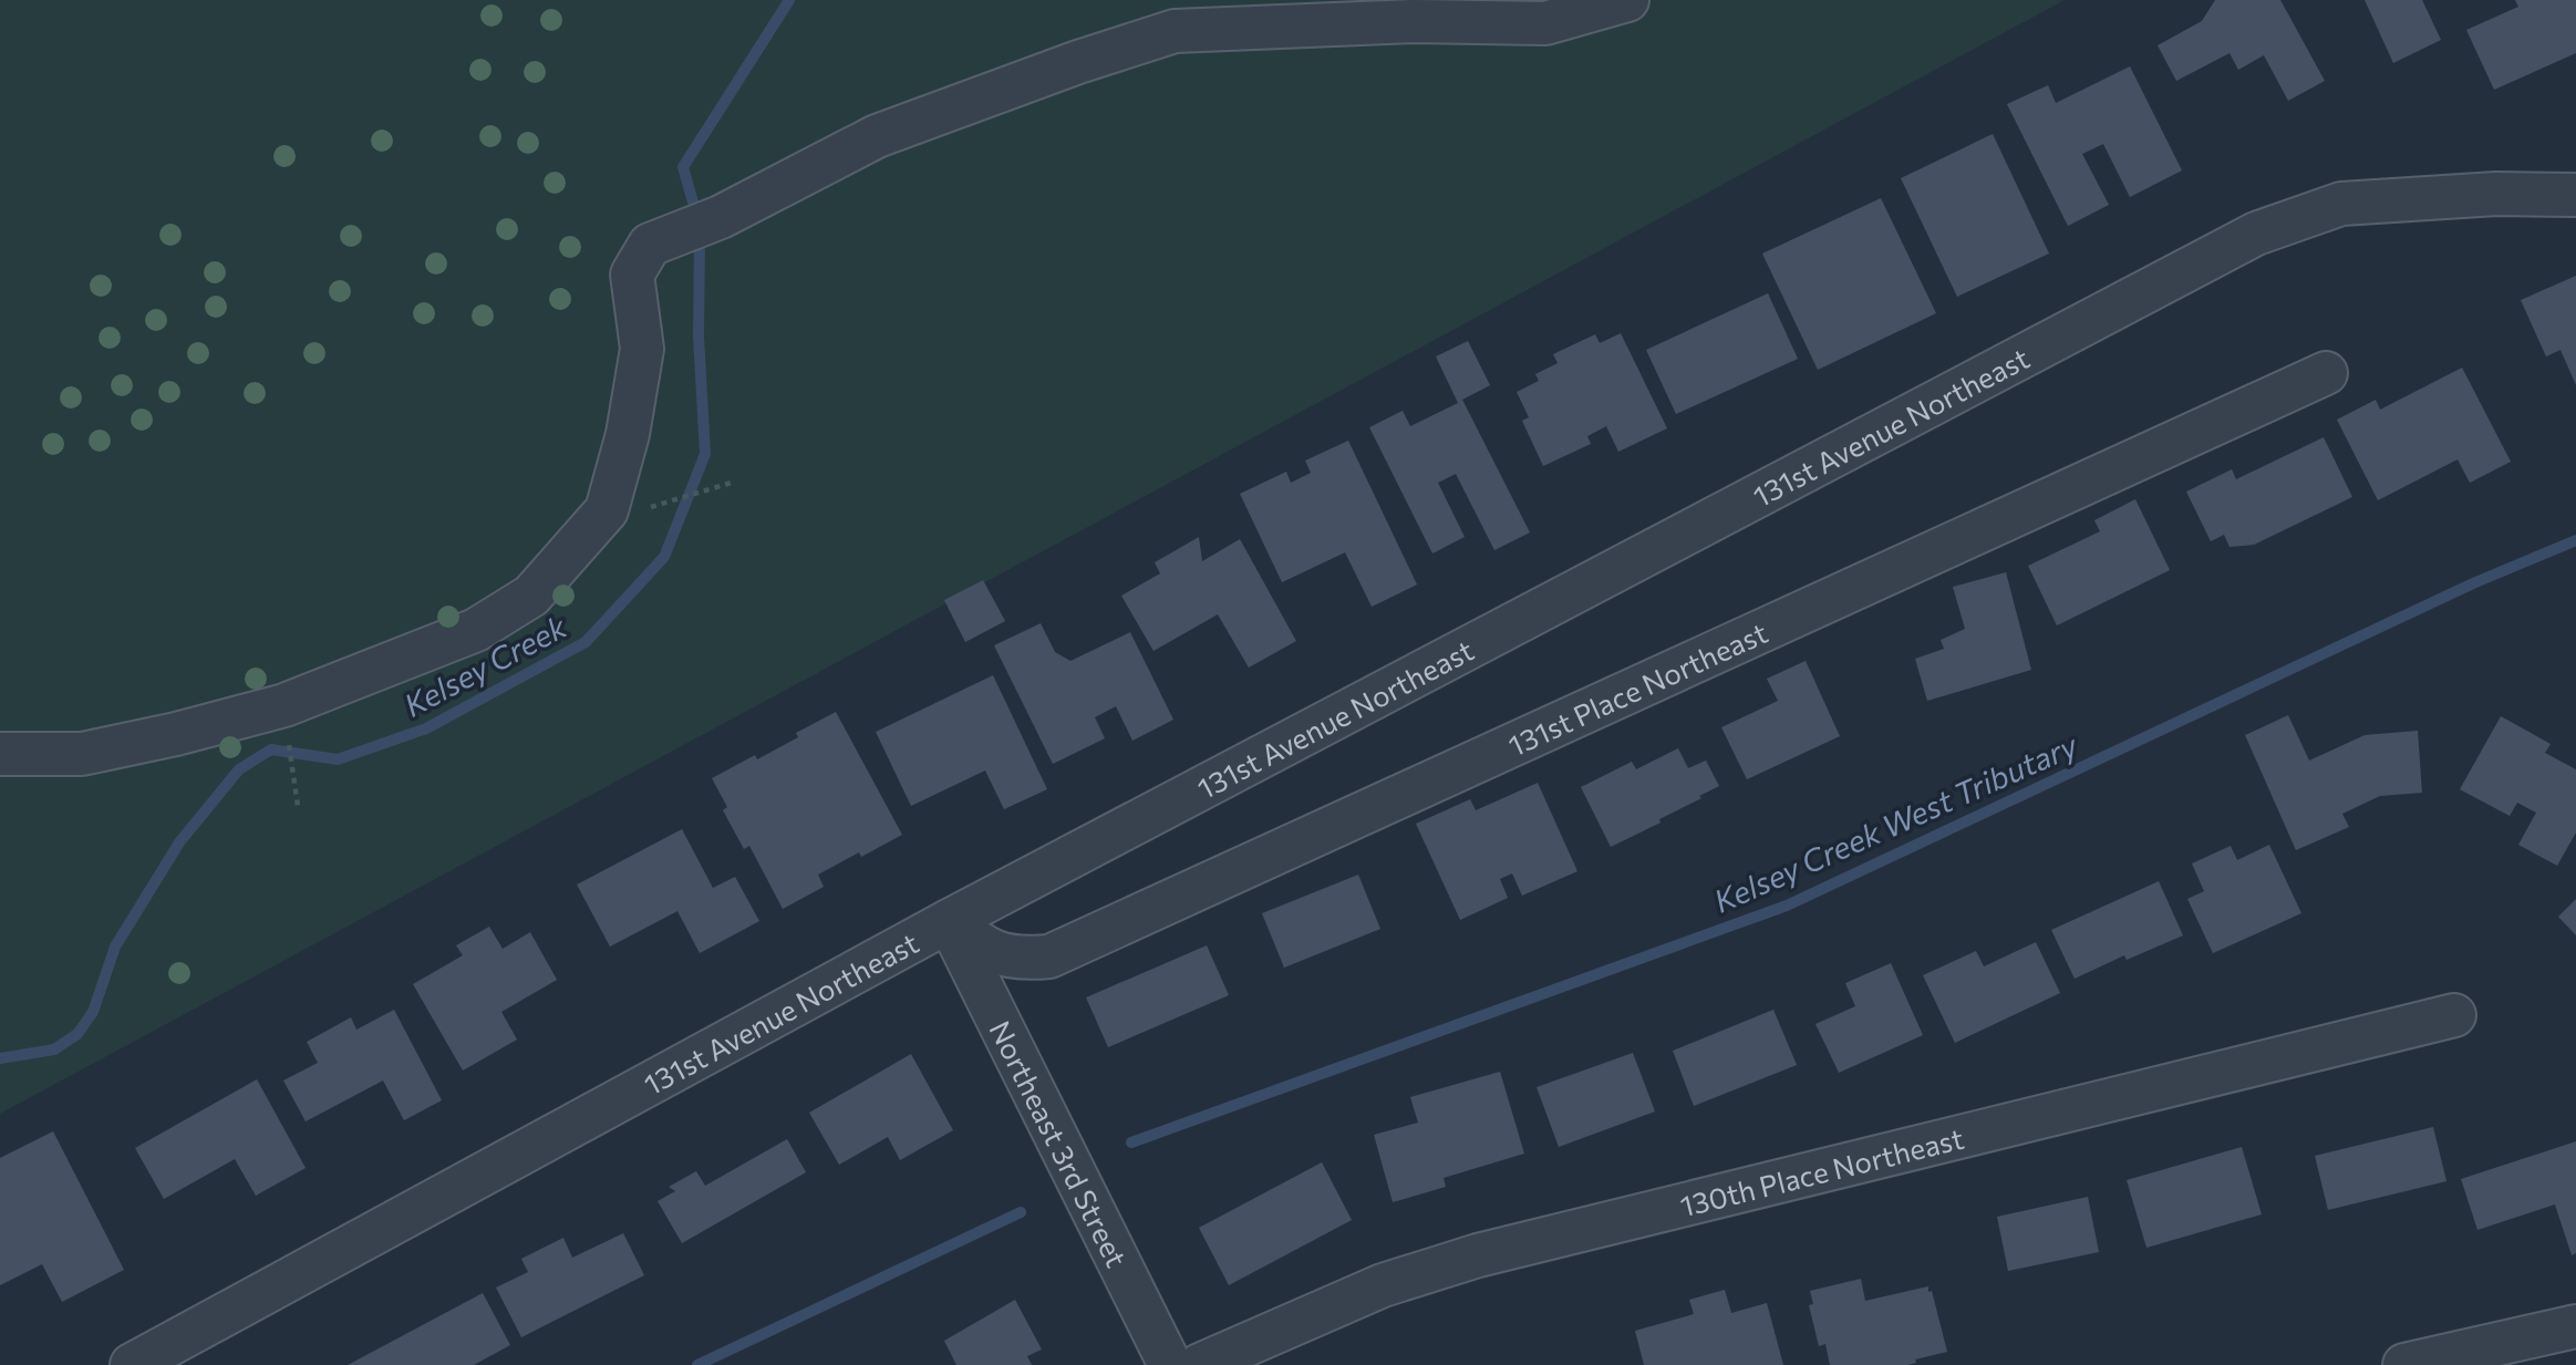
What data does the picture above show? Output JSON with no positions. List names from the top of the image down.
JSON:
{
  "streets": {
    "street": [
      "131st Avenue Northeast",
      "131st Place Northeast",
      "Northeast 3rd Street",
      "130th Place Northeast"
    ]
  },
  "crossings": [
    ["131st Avenue Northeast", "131st Place Northeast"],
    ["131st Avenue Northeast", "Northeast 3rd Street"],
    ["131st Place Northeast", "Northeast 3rd Street"]
  ],
  "water": ["Kelsey Creek", "Kelsey Creek West Tributary"]
}
